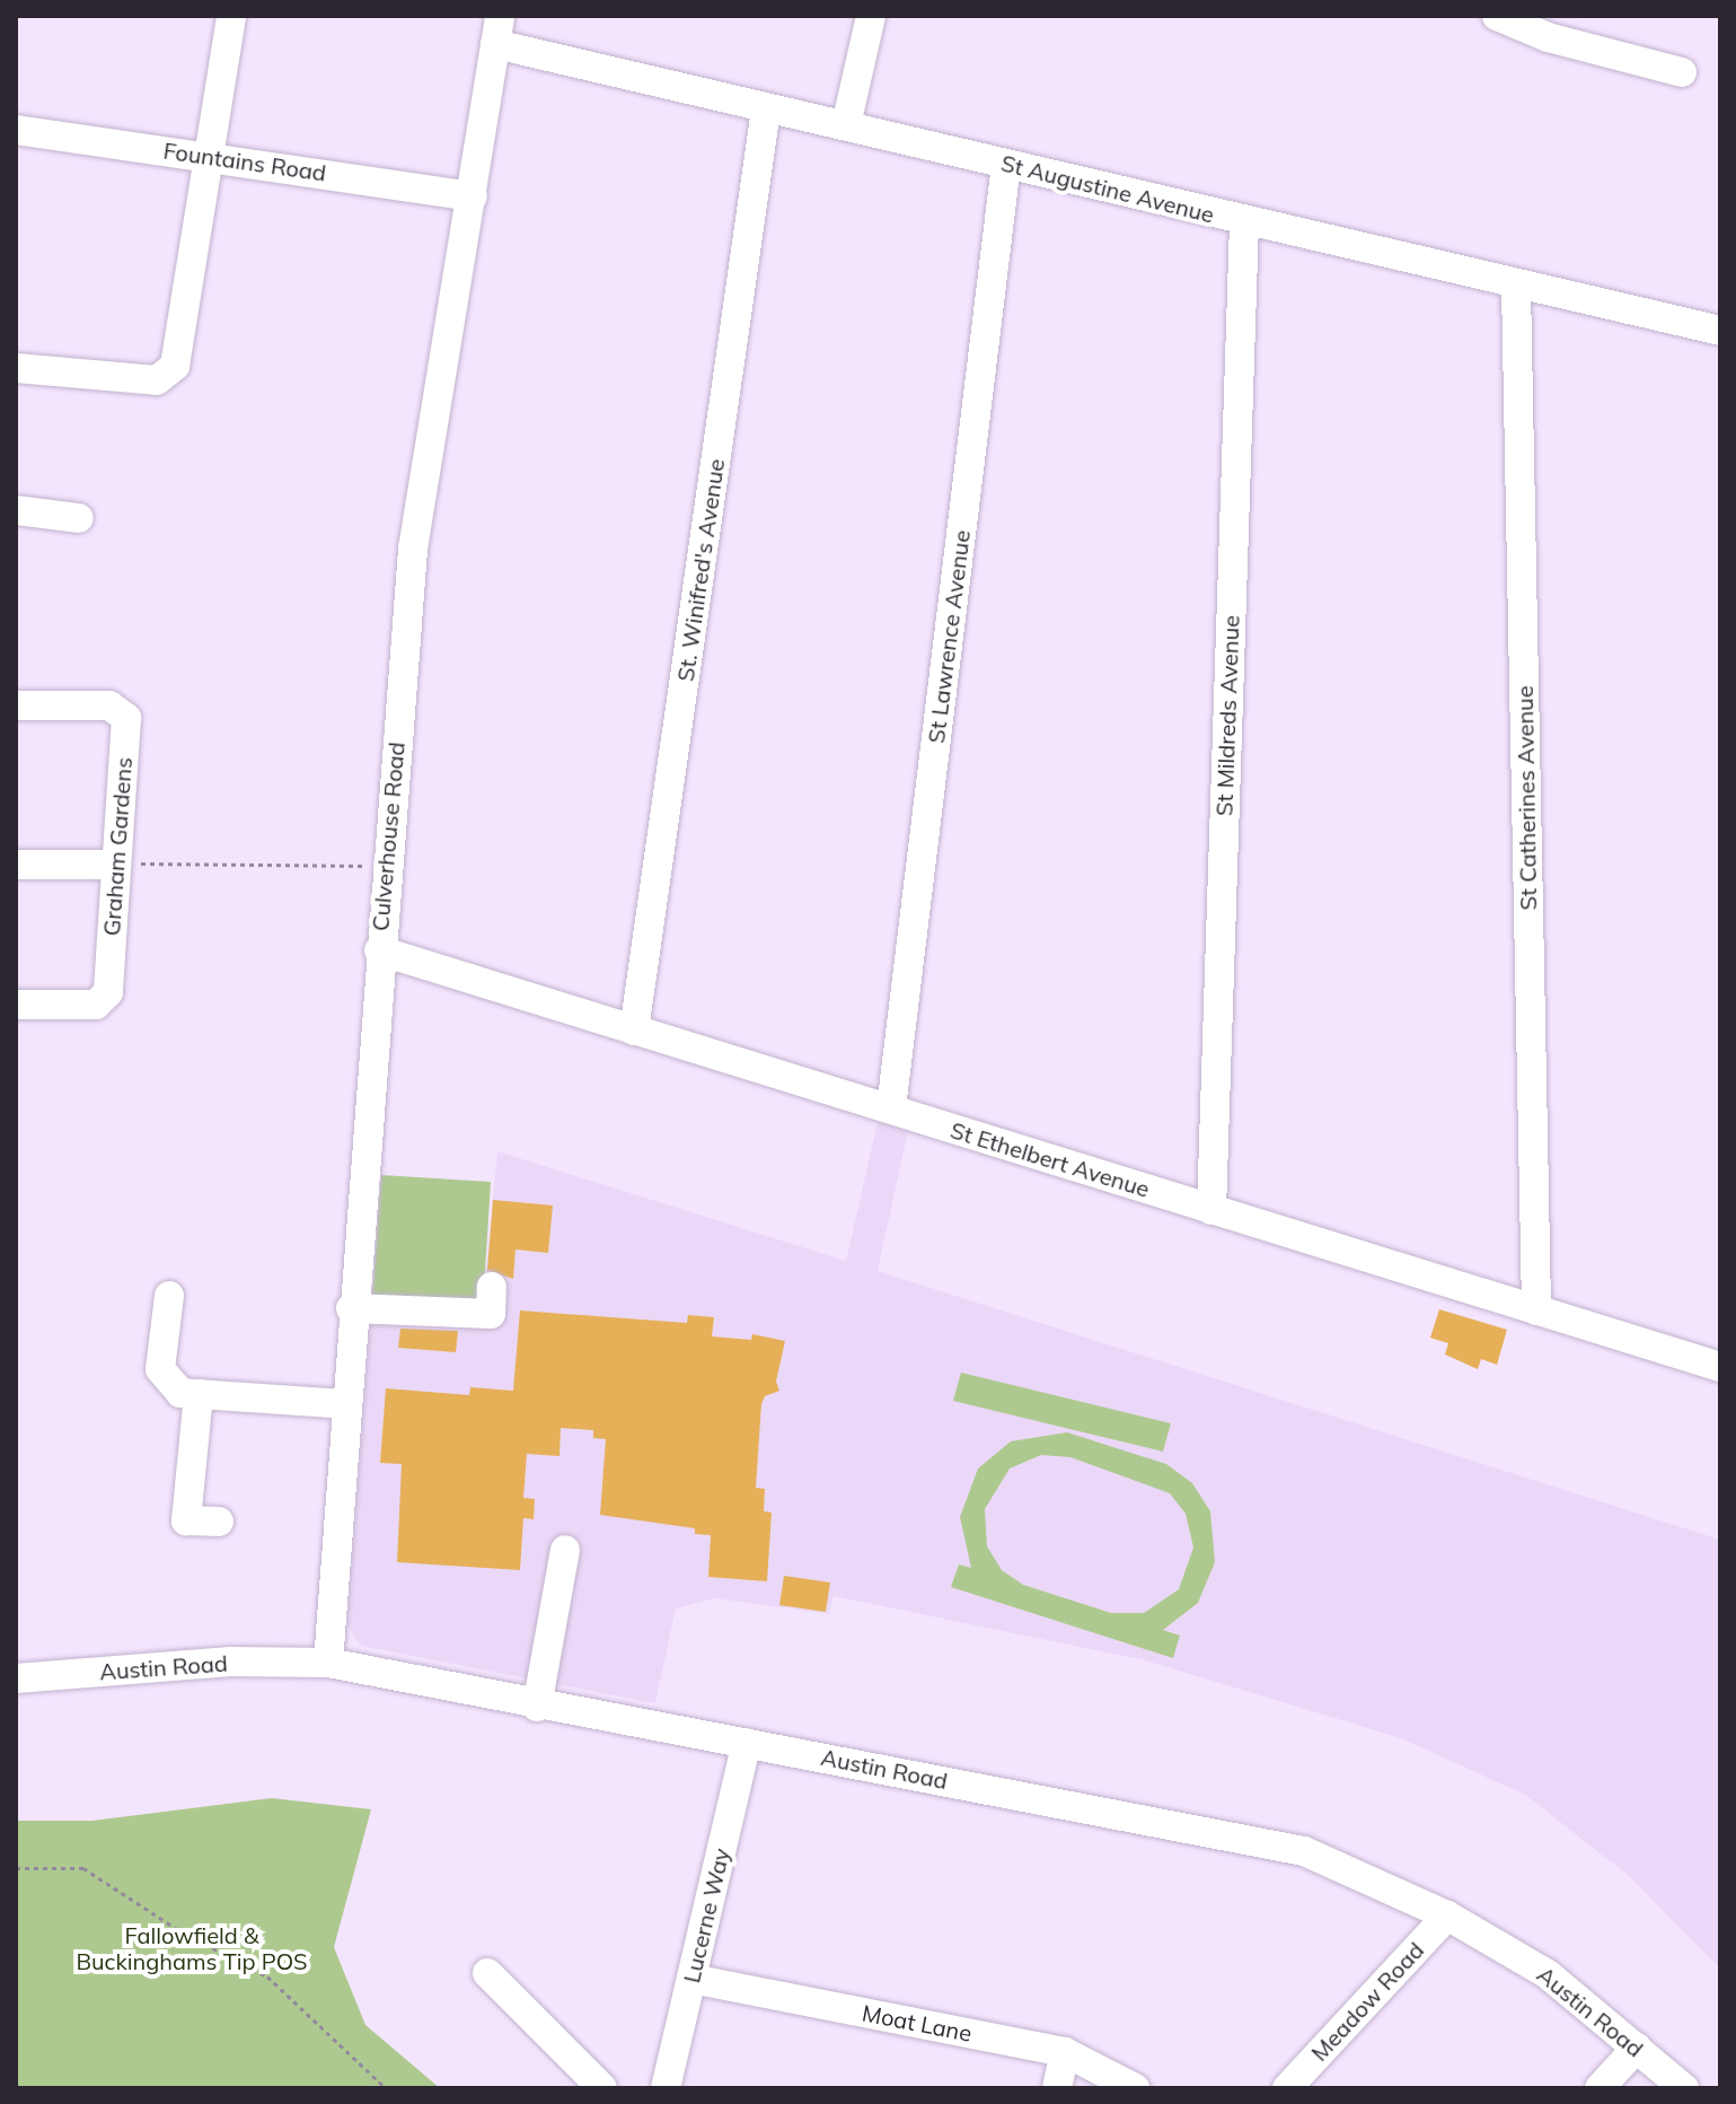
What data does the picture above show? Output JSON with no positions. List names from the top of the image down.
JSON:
{
  "streets": {
    "street": [
      "Fountains Road",
      "St Augustine Avenue",
      "St. Winifred's Avenue",
      "St Lawrence Avenue",
      "St Mildreds Avenue",
      "St Catherines Avenue",
      "Culverhouse Road",
      "Graham Gardens",
      "St Ethelbert Avenue",
      "Austin Road",
      "Lucerne Way",
      "Meadow Road",
      "Moat Lane"
    ]
  },
  "crossings": [
    ["Fountains Road", "Culverhouse Road"],
    ["St Augustine Avenue", "St. Winifred's Avenue"],
    ["St Augustine Avenue", "St Lawrence Avenue"],
    ["St Augustine Avenue", "St Mildreds Avenue"],
    ["St Augustine Avenue", "St Catherines Avenue"],
    ["St Augustine Avenue", "Culverhouse Road"],
    ["St. Winifred's Avenue", "St Ethelbert Avenue"],
    ["St Lawrence Avenue", "St Ethelbert Avenue"],
    ["St Mildreds Avenue", "St Ethelbert Avenue"],
    ["St Catherines Avenue", "St Ethelbert Avenue"],
    ["Culverhouse Road", "St Ethelbert Avenue"],
    ["Culverhouse Road", "Austin Road"],
    ["Austin Road", "Lucerne Way"],
    ["Austin Road", "Meadow Road"],
    ["Lucerne Way", "Moat Lane"]
  ],
  "parks": ["Fallowfield & Buckinghams Tip POS"]
}
